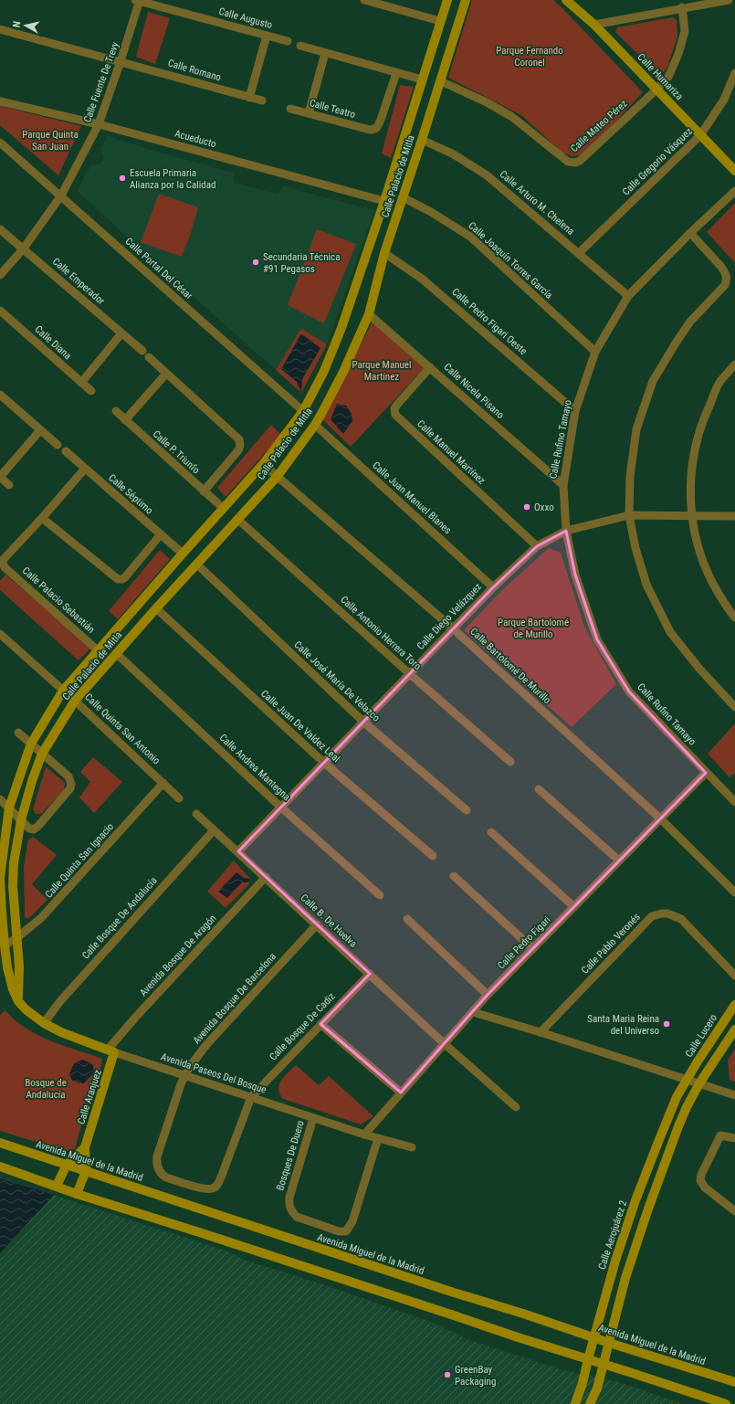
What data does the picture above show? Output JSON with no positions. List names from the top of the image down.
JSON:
{
  "streets": {
    "main road": [
      "Calle Humariza",
      "Calle Palacio de Mitla",
      "Calle Lucero",
      "Avenida Paseos Del Bosque",
      "Calle Aranjuez",
      "Avenida Miguel de la Madrid",
      "Calle Aerojuárez 2"
    ],
    "street": [
      "Calle Augusto",
      "Calle Romano",
      "Calle Fuente De Trevy",
      "Calle Teatro",
      "Calle Mateo Pérez",
      "Acueducto",
      "Calle Gregorio Vásquez",
      "Calle Arturo M. Chelena",
      "Calle Joaquín Torres García",
      "Calle Portal Del César",
      "Calle Emperador",
      "Calle Pedro Figari Oeste",
      "Calle Diana",
      "Calle Nicela Pisano",
      "Calle Rufino Tamayo",
      "Calle P. Triunfo",
      "Calle Manuel Martínez",
      "Calle Séptimo",
      "Calle Juan Manuel Blanes",
      "Calle Palacio Sebastián",
      "Calle Diego Velázquez",
      "Calle Antonio Herrera Toro",
      "Calle Bartolomé De Murillo",
      "Calle José María De Velazco",
      "Calle Juan De Valdez Leal",
      "Calle Quinta San Antonio",
      "Calle Andrea Mantegna",
      "Calle Quinta San Ignacio",
      "Calle Bosque De Andalucía",
      "Calle B. De Huelva",
      "Calle Pedro Figari",
      "Calle Pablo Veronés",
      "Avenida Bosque De Aragón",
      "Avenida Bosque De Barcelona",
      "Calle Bosque De Cadiz",
      "Bosques De Duero"
    ]
  },
  "crossings": [
    ["Calle Augusto", "Calle Fuente De Trevy"],
    ["Calle Romano", "Calle Fuente De Trevy"],
    ["Calle Humariza", "Calle Mateo Pérez"],
    ["Calle Humariza", "Calle Gregorio Vásquez"],
    ["Calle Fuente De Trevy", "Acueducto"],
    ["Calle Fuente De Trevy", "Calle Portal Del César"],
    ["Calle Fuente De Trevy", "Calle Emperador"],
    ["Calle Mateo Pérez", "Calle Palacio de Mitla"],
    ["Acueducto", "Calle Palacio de Mitla"],
    ["Calle Gregorio Vásquez", "Calle Arturo M. Chelena"],
    ["Calle Palacio de Mitla", "Calle Arturo M. Chelena"],
    ["Calle Palacio de Mitla", "Calle Joaquín Torres García"],
    ["Calle Palacio de Mitla", "Calle Portal Del César"],
    ["Calle Palacio de Mitla", "Calle Pedro Figari Oeste"],
    ["Calle Palacio de Mitla", "Calle Nicela Pisano"],
    ["Calle Palacio de Mitla", "Calle P. Triunfo"],
    ["Calle Palacio de Mitla", "Calle Séptimo"],
    ["Calle Palacio de Mitla", "Calle Juan Manuel Blanes"],
    ["Calle Palacio de Mitla", "Calle Palacio Sebastián"],
    ["Calle Palacio de Mitla", "Calle Antonio Herrera Toro"],
    ["Calle Palacio de Mitla", "Calle Bartolomé De Murillo"],
    ["Calle Palacio de Mitla", "Calle José María De Velazco"],
    ["Calle Palacio de Mitla", "Calle Juan De Valdez Leal"],
    ["Calle Palacio de Mitla", "Calle Quinta San Antonio"],
    ["Calle Palacio de Mitla", "Calle Andrea Mantegna"],
    ["Calle Palacio de Mitla", "Calle Quinta San Ignacio"],
    ["Calle Palacio de Mitla", "Avenida Paseos Del Bosque"],
    ["Calle Arturo M. Chelena", "Calle Rufino Tamayo"],
    ["Calle Joaquín Torres García", "Calle Rufino Tamayo"],
    ["Calle Pedro Figari Oeste", "Calle Rufino Tamayo"],
    ["Calle Nicela Pisano", "Calle Rufino Tamayo"],
    ["Calle Nicela Pisano", "Calle Manuel Martínez"],
    ["Calle Rufino Tamayo", "Calle Diego Velázquez"],
    ["Calle Rufino Tamayo", "Calle Pedro Figari"],
    ["Calle Manuel Martínez", "Calle Diego Velázquez"],
    ["Calle Juan Manuel Blanes", "Calle Diego Velázquez"],
    ["Calle Diego Velázquez", "Calle Antonio Herrera Toro"],
    ["Calle Diego Velázquez", "Calle Bartolomé De Murillo"],
    ["Calle Diego Velázquez", "Calle José María De Velazco"],
    ["Calle Diego Velázquez", "Calle Juan De Valdez Leal"],
    ["Calle Diego Velázquez", "Calle Andrea Mantegna"],
    ["Calle Diego Velázquez", "Calle B. De Huelva"],
    ["Calle Bartolomé De Murillo", "Calle Pedro Figari"],
    ["Calle Quinta San Antonio", "Calle Quinta San Ignacio"],
    ["Calle Bosque De Andalucía", "Calle B. De Huelva"],
    ["Calle Bosque De Andalucía", "Avenida Paseos Del Bosque"],
    ["Calle B. De Huelva", "Calle Pedro Figari"],
    ["Calle B. De Huelva", "Avenida Bosque De Aragón"],
    ["Calle B. De Huelva", "Avenida Bosque De Barcelona"],
    ["Calle B. De Huelva", "Calle Bosque De Cadiz"],
    ["Calle Pedro Figari", "Avenida Paseos Del Bosque"],
    ["Avenida Bosque De Aragón", "Avenida Paseos Del Bosque"],
    ["Avenida Bosque De Aragón", "Calle Aranjuez"],
    ["Avenida Bosque De Barcelona", "Calle Bosque De Cadiz"],
    ["Avenida Bosque De Barcelona", "Avenida Paseos Del Bosque"],
    ["Calle Bosque De Cadiz", "Avenida Paseos Del Bosque"],
    ["Calle Lucero", "Calle Aerojuárez 2"],
    ["Avenida Paseos Del Bosque", "Calle Aranjuez"],
    ["Avenida Paseos Del Bosque", "Bosques De Duero"],
    ["Calle Aranjuez", "Avenida Miguel de la Madrid"],
    ["Avenida Miguel de la Madrid", "Calle Aerojuárez 2"]
  ],
  "parks": [
    "Parque Fernando Coronel",
    "Parque Quinta San Juan",
    "Parque Manuel Martínez",
    "Parque Bartolomé de Murillo",
    "Bosque de Andalucía"
  ],
  "places": [
    "Escuela Primaria Alianza por la Calidad",
    "Secundaria Técnica #91 Pegasos",
    "Oxxo",
    "Santa Maria Reina del Universo",
    "GreenBay Packaging"
  ],
  "north": "left"
}
